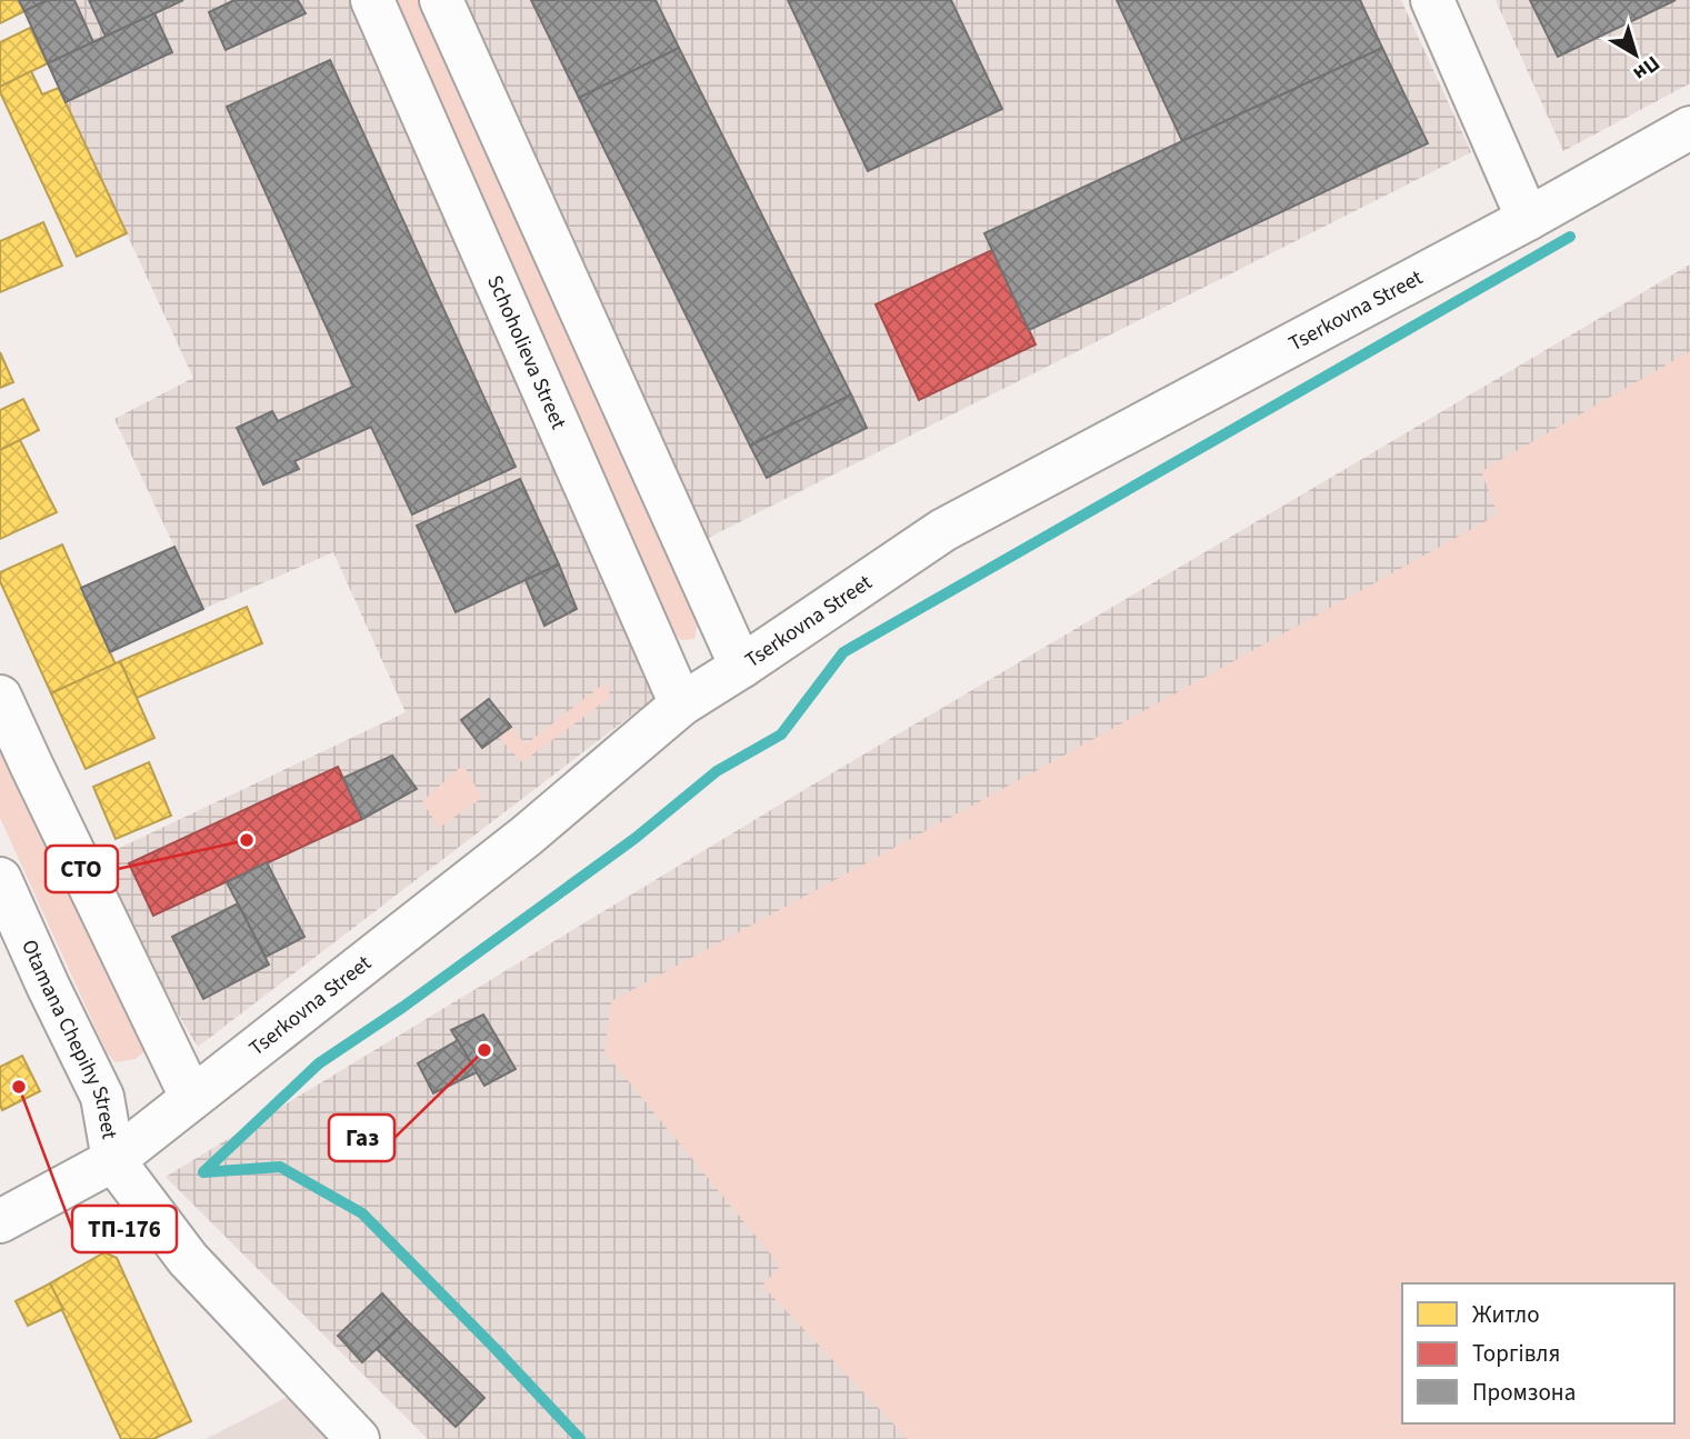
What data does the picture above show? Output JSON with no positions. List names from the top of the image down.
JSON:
{
  "streets": {
    "street": ["Tserkovna Street", "Schoholieva Street", "Otamana Chepihy Street"]
  },
  "crossings": [
    ["Tserkovna Street", "Schoholieva Street"],
    ["Tserkovna Street", "Otamana Chepihy Street"]
  ],
  "places": ["СТО", "Газ", "ТП-176"],
  "legend": ["Житло", "Торгівля", "Промзона"],
  "north": "bottom right"
}
